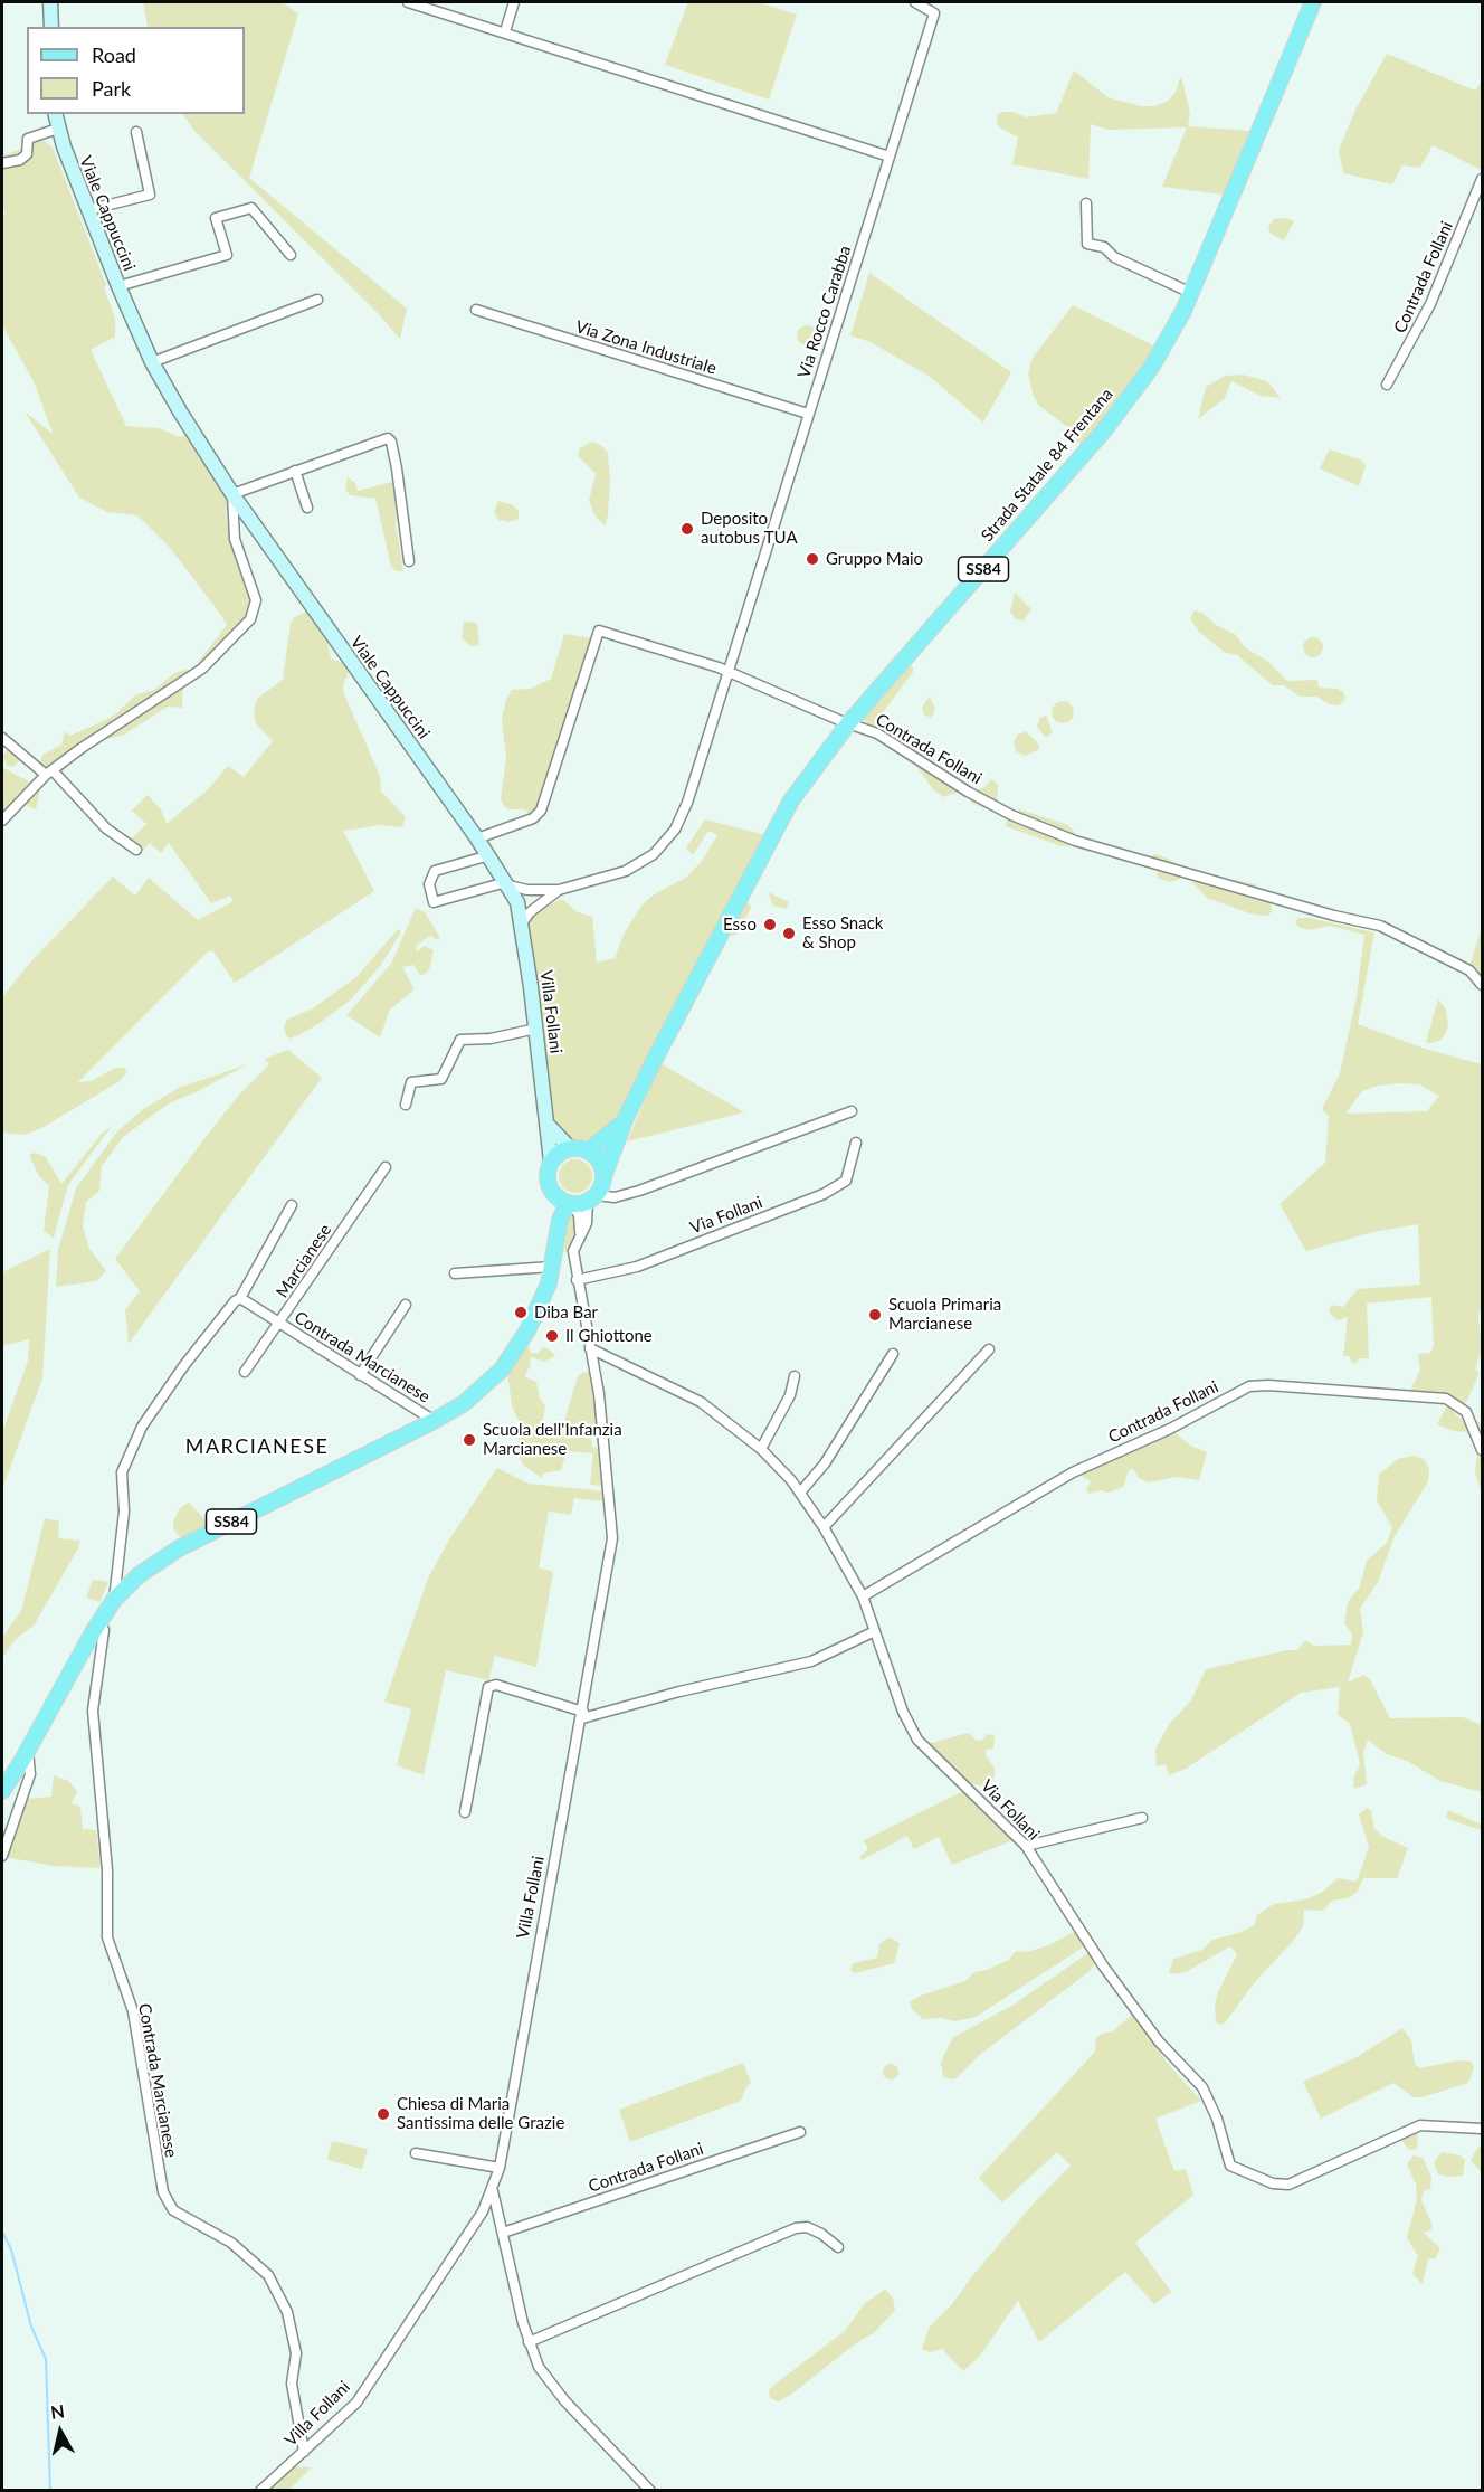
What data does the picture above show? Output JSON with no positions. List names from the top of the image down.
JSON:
{
  "streets": {
    "main road": ["Strada Statale 84 Frentana", "SS84"],
    "street": [
      "Viale Cappuccini",
      "Contrada Follani",
      "Via Rocco Carabba",
      "Via Zona Industriale",
      "Villa Follani",
      "Via Follani",
      "Marcianese",
      "Contrada Marcianese"
    ]
  },
  "crossings": [
    ["Viale Cappuccini", "Contrada Follani"],
    ["Viale Cappuccini", "Via Rocco Carabba"],
    ["Viale Cappuccini", "Villa Follani"],
    ["Contrada Follani", "Via Rocco Carabba"],
    ["Contrada Follani", "Strada Statale 84 Frentana"],
    ["Contrada Follani", "Via Follani"],
    ["Via Rocco Carabba", "Via Zona Industriale"],
    ["Via Rocco Carabba", "Villa Follani"],
    ["Strada Statale 84 Frentana", "SS84"],
    ["Strada Statale 84 Frentana", "Villa Follani"],
    ["SS84", "Villa Follani"],
    ["SS84", "Contrada Marcianese"],
    ["Villa Follani", "Via Follani"],
    ["Villa Follani", "Contrada Marcianese"],
    ["Marcianese", "Contrada Marcianese"]
  ],
  "districts": ["MARCIANESE"],
  "places": [
    "Deposito autobus TUA",
    "Gruppo Maio",
    "Esso",
    "Esso Snack & Shop",
    "Diba Bar",
    "Scuola Primaria Marcianese",
    "Il Ghiottone",
    "Scuola dell'Infanzia Marcianese",
    "Chiesa di Maria Santissima delle Grazie"
  ],
  "legend": ["Road", "Park"],
  "north": "top"
}
